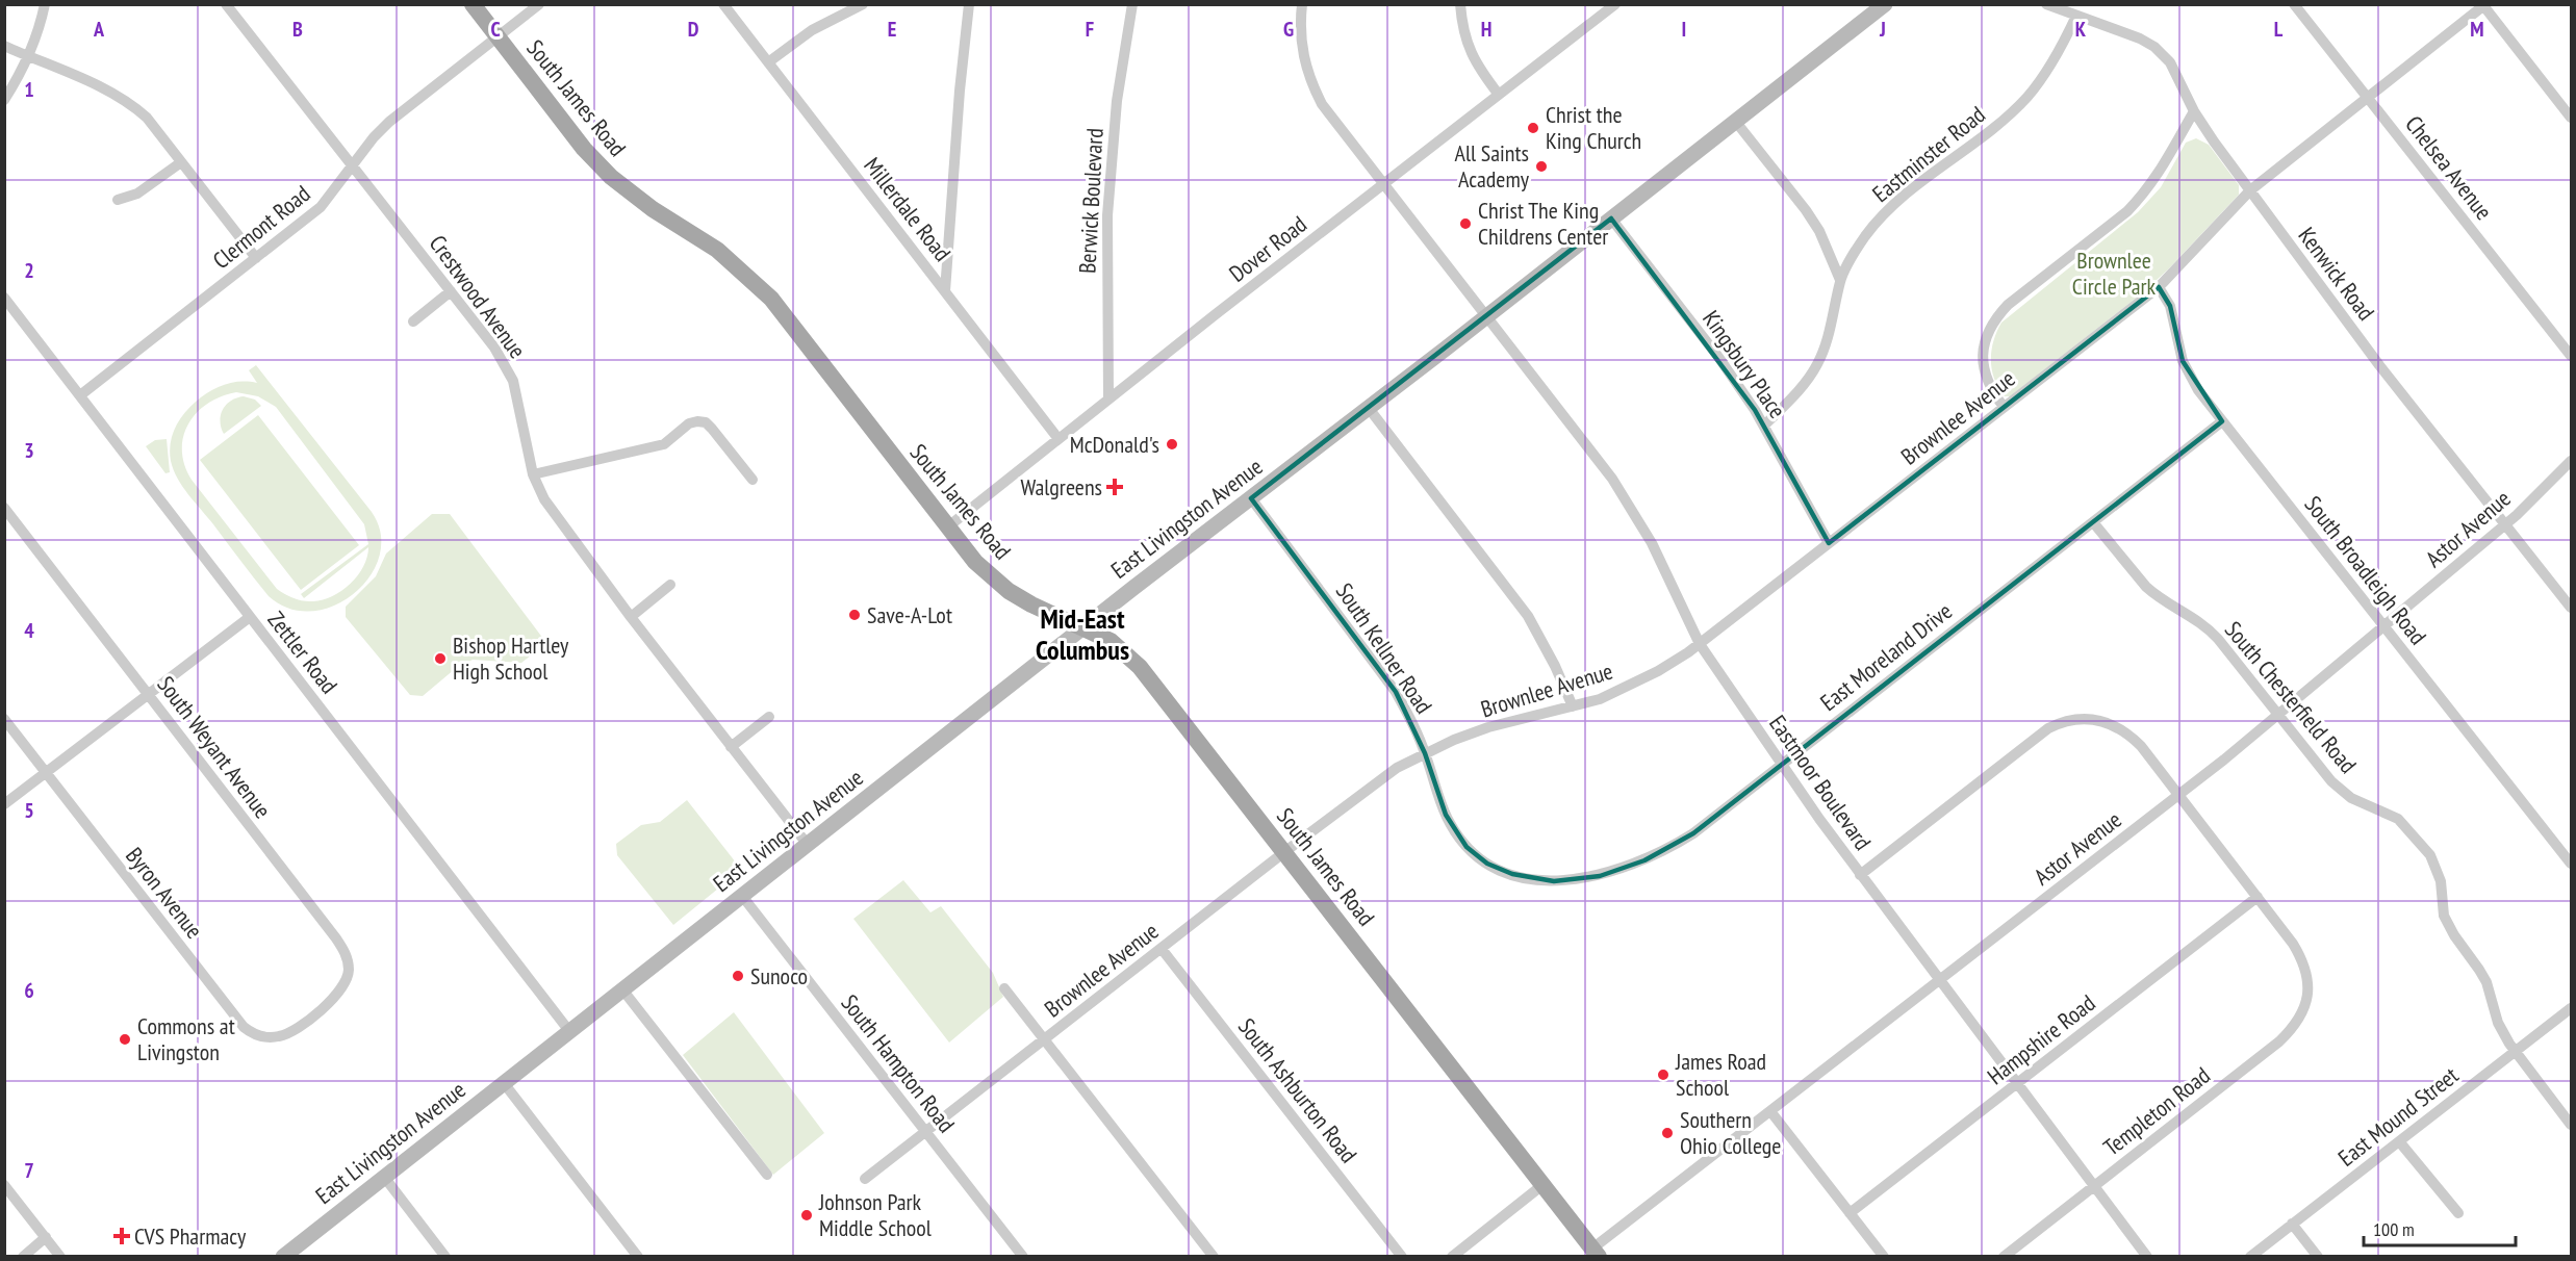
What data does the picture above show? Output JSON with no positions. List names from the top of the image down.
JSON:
{
  "streets": {
    "main road": ["South James Road", "East Livingston Avenue"],
    "street": [
      "Eastminster Road",
      "Chelsea Avenue",
      "Berwick Boulevard",
      "Millerdale Road",
      "Clermont Road",
      "Dover Road",
      "Kenwick Road",
      "Crestwood Avenue",
      "Kingsbury Place",
      "Brownlee Avenue",
      "Astor Avenue",
      "South Broadleigh Road",
      "South Kellner Road",
      "Zettler Road",
      "East Moreland Drive",
      "South Chesterfield Road",
      "South Weyant Avenue",
      "Eastmoor Boulevard",
      "Byron Avenue",
      "Hampshire Road",
      "South Hampton Road",
      "South Ashburton Road",
      "Templeton Road",
      "East Mound Street"
    ]
  },
  "crossings": [
    ["South James Road", "Clermont Road"],
    ["South James Road", "Dover Road"],
    ["South James Road", "Brownlee Avenue"],
    ["South James Road", "East Livingston Avenue"],
    ["South James Road", "Astor Avenue"],
    ["Eastminster Road", "Kenwick Road"],
    ["Eastminster Road", "Kingsbury Place"],
    ["Chelsea Avenue", "Brownlee Avenue"],
    ["Berwick Boulevard", "Dover Road"],
    ["Millerdale Road", "Dover Road"],
    ["Clermont Road", "Crestwood Avenue"],
    ["Clermont Road", "Zettler Road"],
    ["Dover Road", "Eastmoor Boulevard"],
    ["Kenwick Road", "Brownlee Avenue"],
    ["Kenwick Road", "Astor Avenue"],
    ["Crestwood Avenue", "East Livingston Avenue"],
    ["Kingsbury Place", "Brownlee Avenue"],
    ["Kingsbury Place", "East Livingston Avenue"],
    ["Brownlee Avenue", "South Broadleigh Road"],
    ["Brownlee Avenue", "South Kellner Road"],
    ["Brownlee Avenue", "Eastmoor Boulevard"],
    ["Brownlee Avenue", "South Hampton Road"],
    ["Brownlee Avenue", "South Ashburton Road"],
    ["East Livingston Avenue", "South Kellner Road"],
    ["East Livingston Avenue", "Zettler Road"],
    ["East Livingston Avenue", "Eastmoor Boulevard"],
    ["East Livingston Avenue", "South Hampton Road"],
    ["Astor Avenue", "South Broadleigh Road"],
    ["Astor Avenue", "South Chesterfield Road"],
    ["Astor Avenue", "Eastmoor Boulevard"],
    ["South Broadleigh Road", "East Moreland Drive"],
    ["South Kellner Road", "East Moreland Drive"],
    ["East Moreland Drive", "South Chesterfield Road"],
    ["East Moreland Drive", "Eastmoor Boulevard"],
    ["South Chesterfield Road", "East Mound Street"],
    ["South Weyant Avenue", "Byron Avenue"],
    ["Eastmoor Boulevard", "Hampshire Road"],
    ["Eastmoor Boulevard", "Templeton Road"],
    ["Hampshire Road", "Templeton Road"]
  ],
  "districts": ["Mid-East Columbus"],
  "parks": ["Brownlee Circle Park"],
  "places": {
    "other": [
      "Christ the King Church",
      "All Saints Academy",
      "Christ The King Childrens Center",
      "McDonald's",
      "Save-A-Lot",
      "Bishop Hartley High School",
      "Sunoco",
      "Commons at Livingston",
      "James Road School",
      "Southern Ohio College",
      "Johnson Park Middle School"
    ],
    "health": ["Walgreens", "CVS Pharmacy"]
  },
  "scale_bar": "100 m",
  "grid": {
    "columns": [
      "A",
      "B",
      "C",
      "D",
      "E",
      "F",
      "G",
      "H",
      "I",
      "J",
      "K",
      "L",
      "M"
    ],
    "rows": [
      "1",
      "2",
      "3",
      "4",
      "5",
      "6",
      "7"
    ]
  }
}
